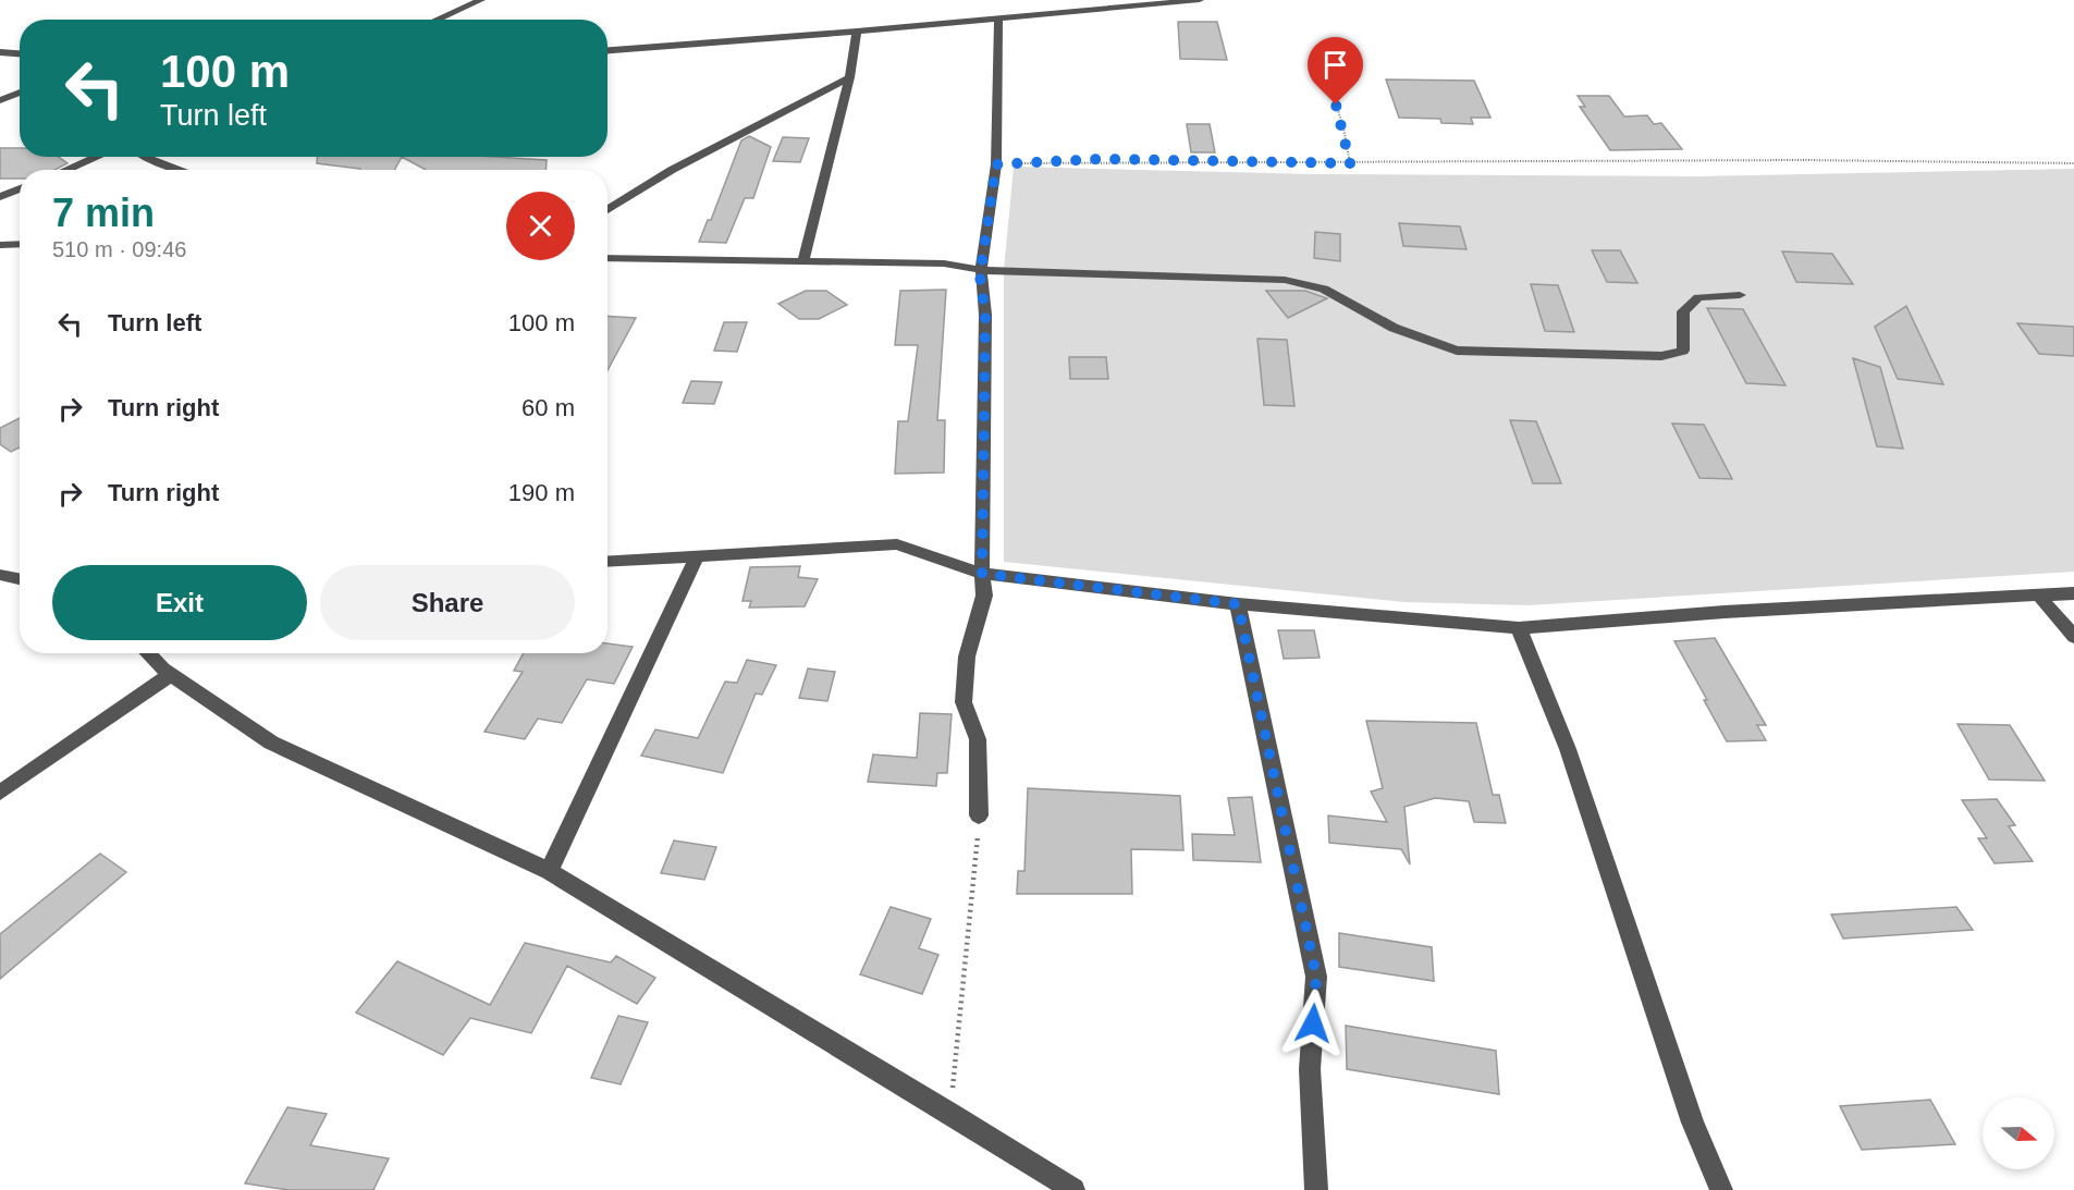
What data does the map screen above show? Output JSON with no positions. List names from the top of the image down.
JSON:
{
  "north": "right",
  "page": {
    "turn": ["100 m", "Turn left"],
    "heading": ["7 min", "510 m · 09:46"],
    "list": [
      {
        "name": "Turn left",
        "value": "100 m"
      },
      {
        "name": "Turn right",
        "value": "60 m"
      },
      {
        "name": "Turn right",
        "value": "190 m"
      }
    ],
    "buttons": ["Exit", "Share"]
  }
}
